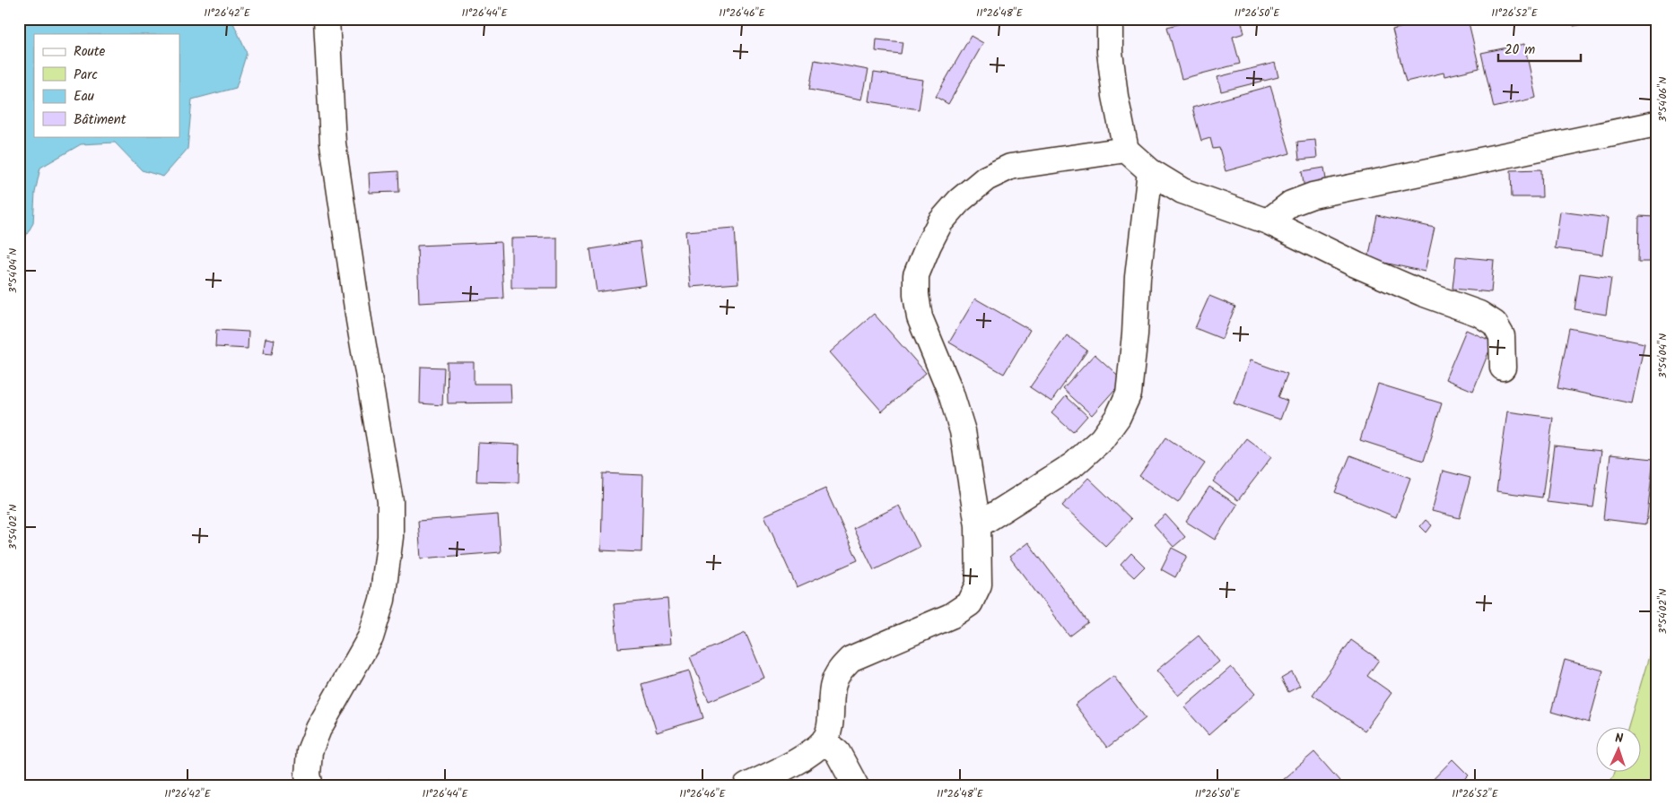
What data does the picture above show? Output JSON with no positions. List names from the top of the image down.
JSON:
{
  "legend": [
    "Route",
    "Parc",
    "Eau",
    "Bâtiment"
  ],
  "scale_bar": "20 m",
  "north": "top",
  "coordinates": [
    "11°26'42\"E",
    "11°26'44\"E",
    "11°26'46\"E",
    "11°26'48\"E",
    "11°26'50\"E",
    "11°26'52\"E",
    "3°54'06\"N",
    "3°54'04\"N",
    "3°54'02\"N"
  ]
}
